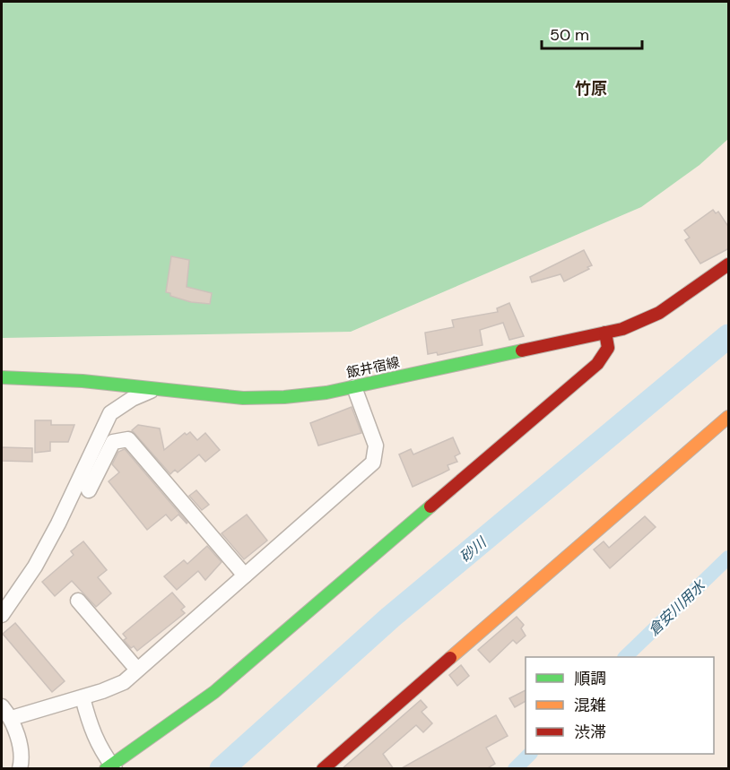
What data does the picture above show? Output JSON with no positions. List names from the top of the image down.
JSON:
{
  "streets": {
    "street": ["飯井宿線"]
  },
  "districts": ["竹原"],
  "water": ["砂川", "倉安川用水"],
  "legend": ["順調", "混雑", "渋滞"],
  "scale_bar": "50 m"
}
